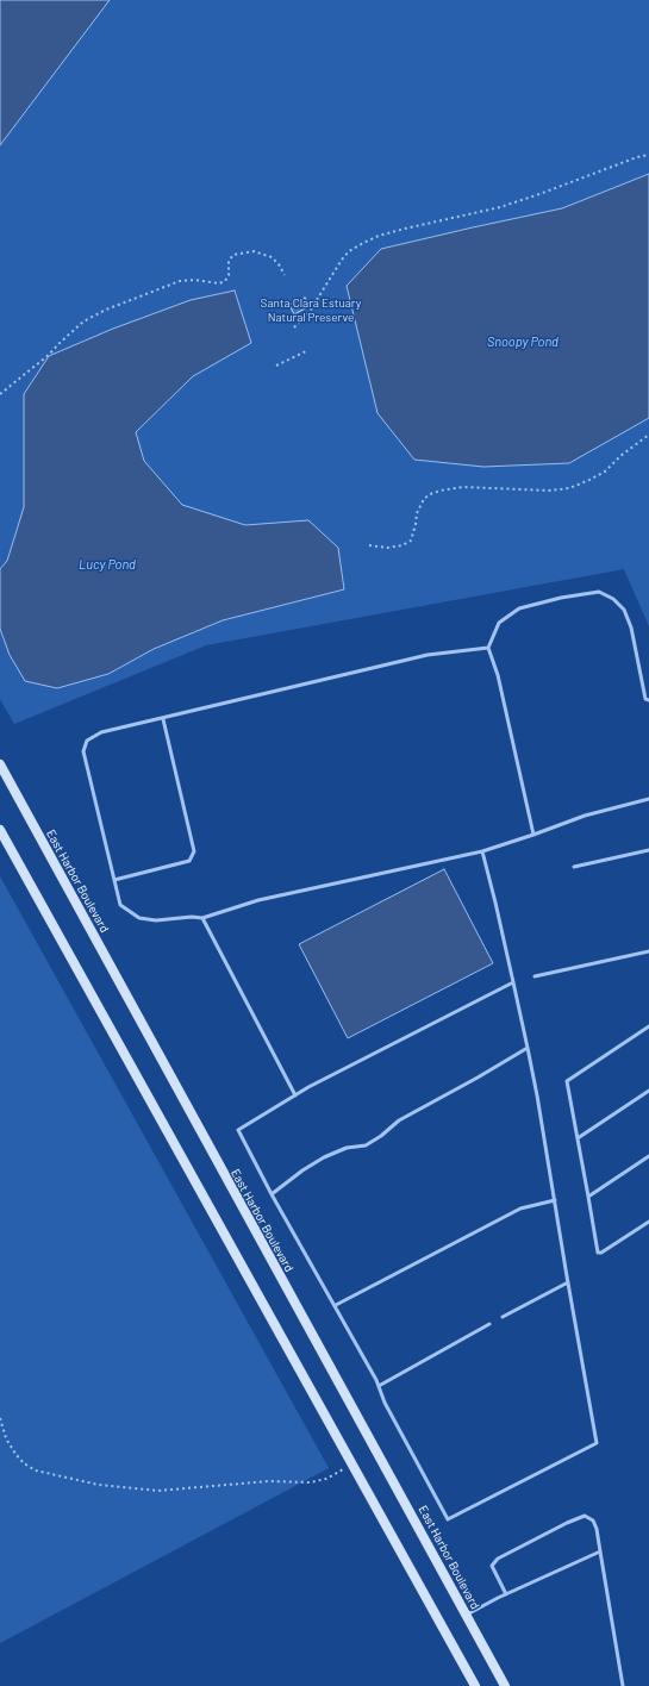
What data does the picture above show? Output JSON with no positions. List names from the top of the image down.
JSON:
{
  "streets": {
    "main road": ["East Harbor Boulevard"]
  },
  "water": ["Snoopy Pond", "Lucy Pond"],
  "parks": ["Santa Clara Estuary Natural Preserve"]
}
